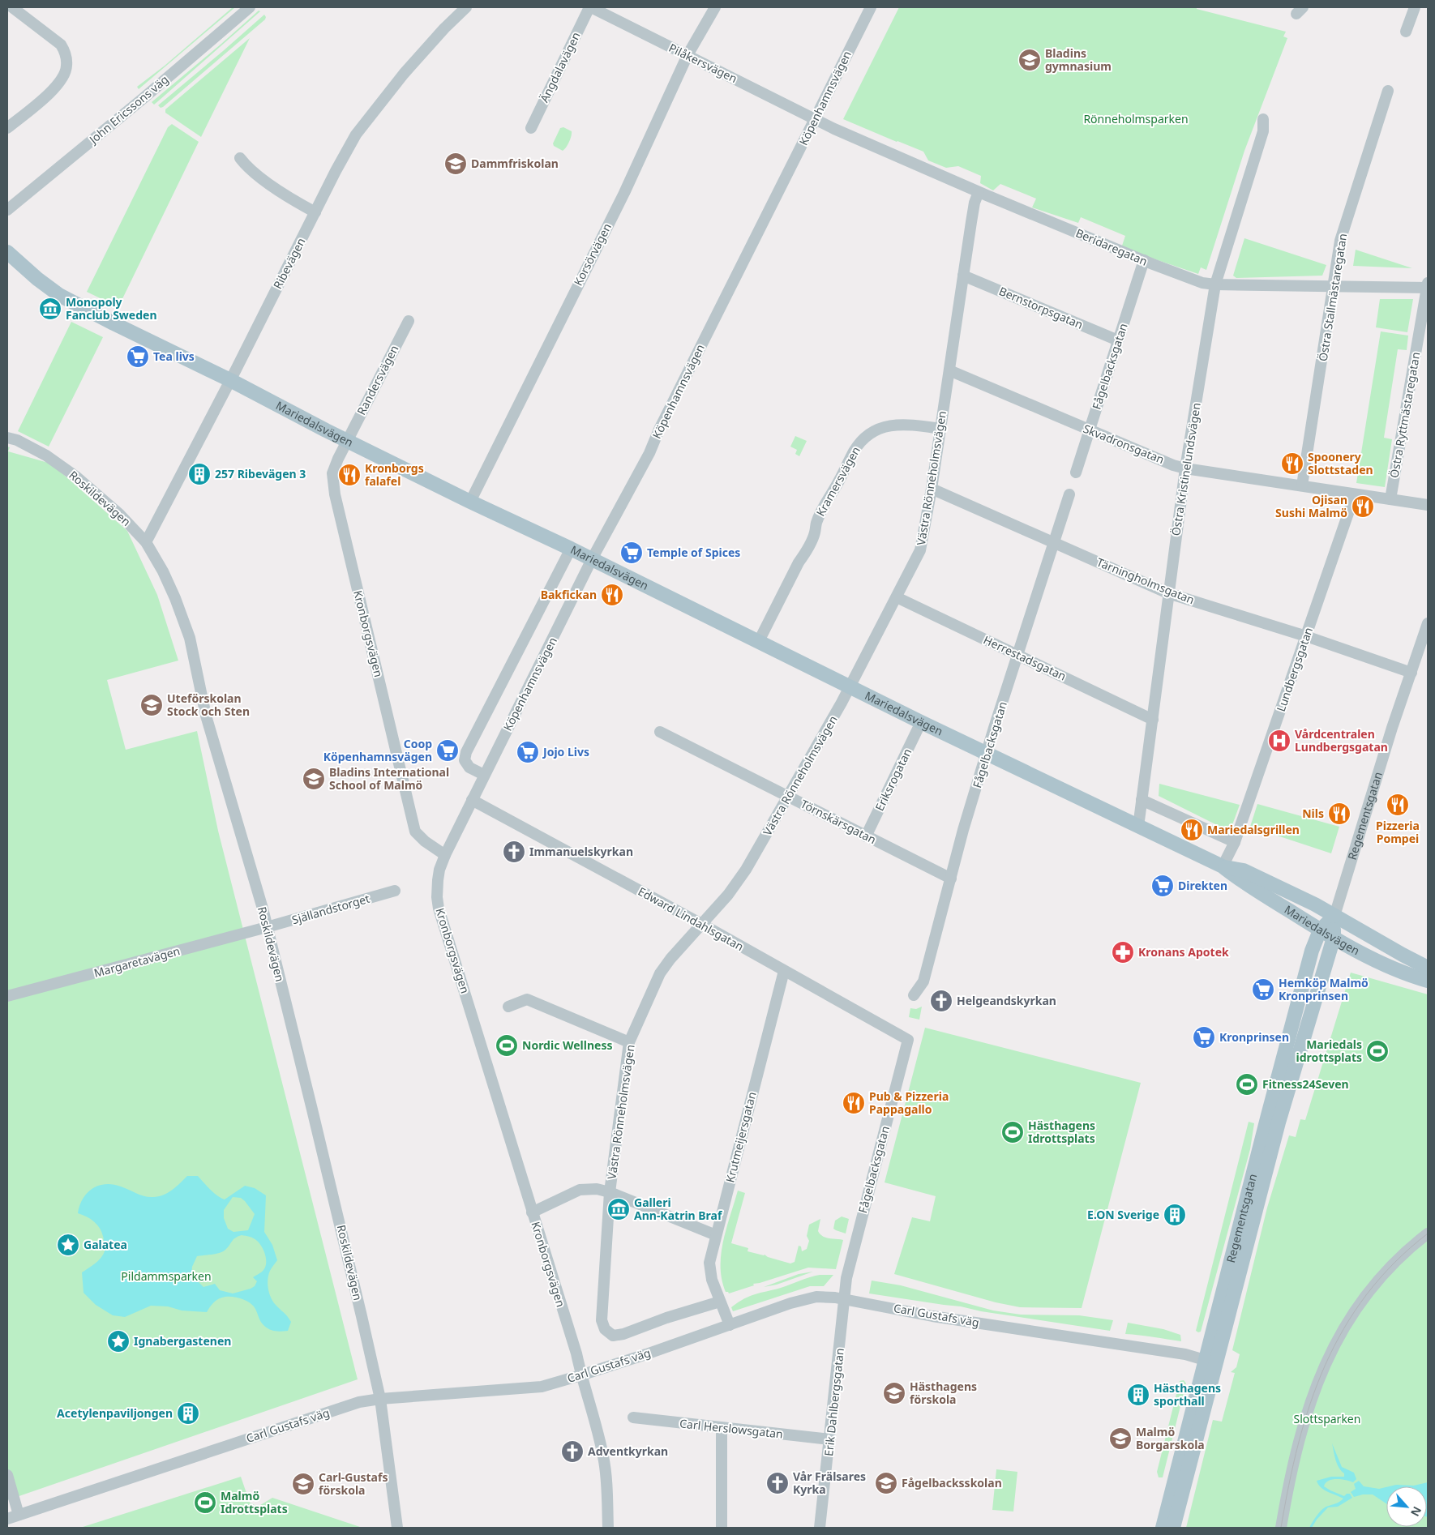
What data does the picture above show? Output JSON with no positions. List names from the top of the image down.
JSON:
{
  "streets": {
    "main road": ["Mariedalsvägen", "Regementsgatan"],
    "street": [
      "Pilåkersvägen",
      "Ängdalavägen",
      "Köpenhamnsvägen",
      "John Ericssons väg",
      "Beridaregatan",
      "Korsörvägen",
      "Ribevägen",
      "Östra Stallmästaregatan",
      "Bernstorpsgatan",
      "Fågelbacksgatan",
      "Randersvägen",
      "Östra Ryttmästaregatan",
      "Skvadronsgatan",
      "Östra Kristinelundsvägen",
      "Västra Rönneholmsvägen",
      "Kramersvägen",
      "Roskildevägen",
      "Tärningholmsgatan",
      "Kronborgsvägen",
      "Herrestadsgatan",
      "Lundbergsgatan",
      "Eriksrogatan",
      "Törnskärsgatan",
      "Själlandstorget",
      "Edward Lindahlsgatan",
      "Margaretavägen",
      "Krutmeijersgatan",
      "Carl Gustafs väg",
      "Erik Dahlbergsgatan",
      "Carl Herslowsgatan"
    ]
  },
  "crossings": [
    ["Pilåkersvägen", "Ängdalavägen"],
    ["Pilåkersvägen", "Köpenhamnsvägen"],
    ["Pilåkersvägen", "Beridaregatan"],
    ["Pilåkersvägen", "Korsörvägen"],
    ["Köpenhamnsvägen", "Beridaregatan"],
    ["Köpenhamnsvägen", "Mariedalsvägen"],
    ["Köpenhamnsvägen", "Kronborgsvägen"],
    ["Köpenhamnsvägen", "Edward Lindahlsgatan"],
    ["Beridaregatan", "Östra Stallmästaregatan"],
    ["Beridaregatan", "Fågelbacksgatan"],
    ["Beridaregatan", "Östra Ryttmästaregatan"],
    ["Beridaregatan", "Östra Kristinelundsvägen"],
    ["Beridaregatan", "Västra Rönneholmsvägen"],
    ["Korsörvägen", "Mariedalsvägen"],
    ["Ribevägen", "Mariedalsvägen"],
    ["Ribevägen", "Roskildevägen"],
    ["Östra Stallmästaregatan", "Skvadronsgatan"],
    ["Bernstorpsgatan", "Fågelbacksgatan"],
    ["Bernstorpsgatan", "Västra Rönneholmsvägen"],
    ["Fågelbacksgatan", "Mariedalsvägen"],
    ["Fågelbacksgatan", "Skvadronsgatan"],
    ["Fågelbacksgatan", "Tärningholmsgatan"],
    ["Fågelbacksgatan", "Herrestadsgatan"],
    ["Fågelbacksgatan", "Törnskärsgatan"],
    ["Fågelbacksgatan", "Edward Lindahlsgatan"],
    ["Fågelbacksgatan", "Carl Gustafs väg"],
    ["Fågelbacksgatan", "Erik Dahlbergsgatan"],
    ["Randersvägen", "Mariedalsvägen"],
    ["Randersvägen", "Kronborgsvägen"],
    ["Östra Ryttmästaregatan", "Skvadronsgatan"],
    ["Mariedalsvägen", "Östra Kristinelundsvägen"],
    ["Mariedalsvägen", "Västra Rönneholmsvägen"],
    ["Mariedalsvägen", "Kramersvägen"],
    ["Mariedalsvägen", "Kronborgsvägen"],
    ["Mariedalsvägen", "Lundbergsgatan"],
    ["Mariedalsvägen", "Eriksrogatan"],
    ["Mariedalsvägen", "Regementsgatan"],
    ["Skvadronsgatan", "Östra Kristinelundsvägen"],
    ["Skvadronsgatan", "Västra Rönneholmsvägen"],
    ["Skvadronsgatan", "Lundbergsgatan"],
    ["Östra Kristinelundsvägen", "Tärningholmsgatan"],
    ["Östra Kristinelundsvägen", "Herrestadsgatan"],
    ["Västra Rönneholmsvägen", "Kramersvägen"],
    ["Västra Rönneholmsvägen", "Tärningholmsgatan"],
    ["Västra Rönneholmsvägen", "Herrestadsgatan"],
    ["Västra Rönneholmsvägen", "Törnskärsgatan"],
    ["Västra Rönneholmsvägen", "Edward Lindahlsgatan"],
    ["Västra Rönneholmsvägen", "Krutmeijersgatan"],
    ["Roskildevägen", "Själlandstorget"],
    ["Roskildevägen", "Margaretavägen"],
    ["Roskildevägen", "Carl Gustafs väg"],
    ["Tärningholmsgatan", "Lundbergsgatan"],
    ["Tärningholmsgatan", "Regementsgatan"],
    ["Kronborgsvägen", "Carl Gustafs väg"],
    ["Eriksrogatan", "Törnskärsgatan"],
    ["Regementsgatan", "Carl Gustafs väg"],
    ["Själlandstorget", "Margaretavägen"],
    ["Edward Lindahlsgatan", "Krutmeijersgatan"],
    ["Krutmeijersgatan", "Carl Gustafs väg"],
    ["Carl Gustafs väg", "Erik Dahlbergsgatan"],
    ["Erik Dahlbergsgatan", "Carl Herslowsgatan"]
  ],
  "parks": ["Rönneholmsparken", "Pildammsparken", "Slottsparken"],
  "places": {
    "school or university": [
      "Bladins gymnasium",
      "Dammfriskolan",
      "Uteförskolan Stock och Sten",
      "Bladins International School of Malmö",
      "Hästhagens förskola",
      "Malmö Borgarskola",
      "Fågelbacksskolan",
      "Carl-Gustafs förskola"
    ],
    "museum": ["Monopoly Fanclub Sweden", "Galleri Ann-Katrin Braf"],
    "supermarket": [
      "Tea livs",
      "Temple of Spices",
      "Coop Köpenhamnsvägen",
      "Jojo Livs",
      "Direkten",
      "Hemköp Malmö Kronprinsen",
      "Kronprinsen"
    ],
    "restaurant": [
      "Spoonery Slottstaden",
      "Kronborgs falafel",
      "Ojisan Sushi Malmö",
      "Bakfickan",
      "Pizzeria Pompei",
      "Nils",
      "Mariedalsgrillen",
      "Pub & Pizzeria Pappagallo"
    ],
    "building": [
      "257 Ribevägen 3",
      "E.ON Sverige",
      "Hästhagens sporthall",
      "Acetylenpaviljongen"
    ],
    "hospital": ["Vårdcentralen Lundbergsgatan"],
    "church": [
      "Immanuelskyrkan",
      "Helgeandskyrkan",
      "Adventkyrkan",
      "Vår Frälsares Kyrka"
    ],
    "pharmacy": ["Kronans Apotek"],
    "sports": [
      "Nordic Wellness",
      "Mariedals idrottsplats",
      "Fitness24Seven",
      "Hästhagens Idrottsplats",
      "Malmö Idrottsplats"
    ],
    "place": ["Galatea", "Ignabergastenen"]
  },
  "north": "bottom right"
}
